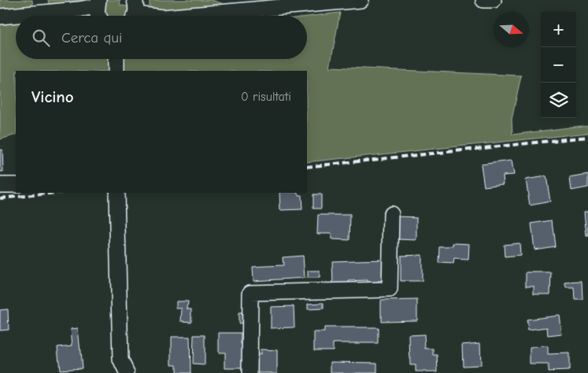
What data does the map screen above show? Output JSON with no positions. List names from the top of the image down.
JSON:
{
  "north": "right",
  "page": {
    "map_buttons": ["+", "−"],
    "search": "Cerca qui",
    "heading": ["Vicino", "0 risultati"]
  }
}
